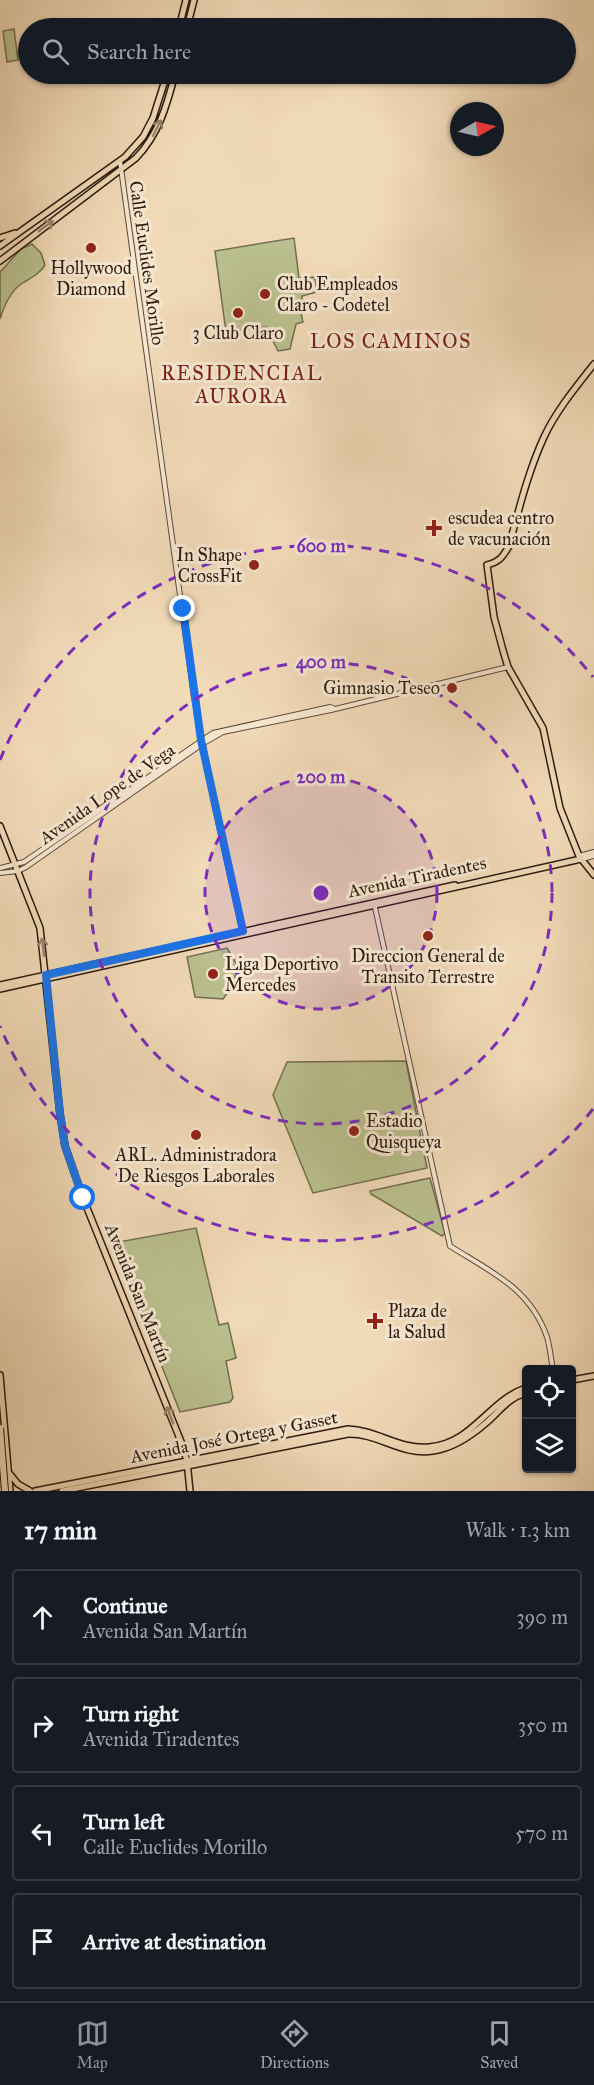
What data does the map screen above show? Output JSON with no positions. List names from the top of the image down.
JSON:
{
  "streets": {
    "main road": ["Avenida Tiradentes", "Avenida San Martín", "Avenida José Ortega y Gasset"],
    "street": ["Calle Euclides Morillo", "Avenida Lope de Vega"]
  },
  "crossings": [
    ["Calle Euclides Morillo", "Avenida Lope de Vega"],
    ["Calle Euclides Morillo", "Avenida Tiradentes"],
    ["Avenida Lope de Vega", "Avenida San Martín"],
    ["Avenida Tiradentes", "Avenida San Martín"],
    ["Avenida San Martín", "Avenida José Ortega y Gasset"]
  ],
  "one_way": ["Avenida San Martín"],
  "districts": ["LOS CAMINOS", "RESIDENCIAL AURORA"],
  "places": {
    "other": [
      "Hollywood Diamond",
      "Club Empleados Claro - Codetel",
      "3 Club Claro",
      "In Shape CrossFit",
      "Gimnasio Teseo",
      "Direccion General de Transito Terrestre",
      "Liga Deportivo Mercedes",
      "Estadio Quisqueya",
      "ARL. Administradora De Riesgos Laborales"
    ],
    "health": ["escudea centro de vacunación", "Plaza de la Salud"]
  },
  "north": "right",
  "page": {
    "search": "Search here",
    "heading": ["17 min", "Walk · 1.3 km"],
    "list": [
      ["Continue", "Avenida San Martín", "390 m"],
      ["Turn right", "Avenida Tiradentes", "350 m"],
      ["Turn left", "Calle Euclides Morillo", "570 m"],
      "Arrive at destination"
    ],
    "nav": ["Map", "Directions", "Saved"]
  },
  "rings": ["600 m", "400 m", "200 m"]
}
